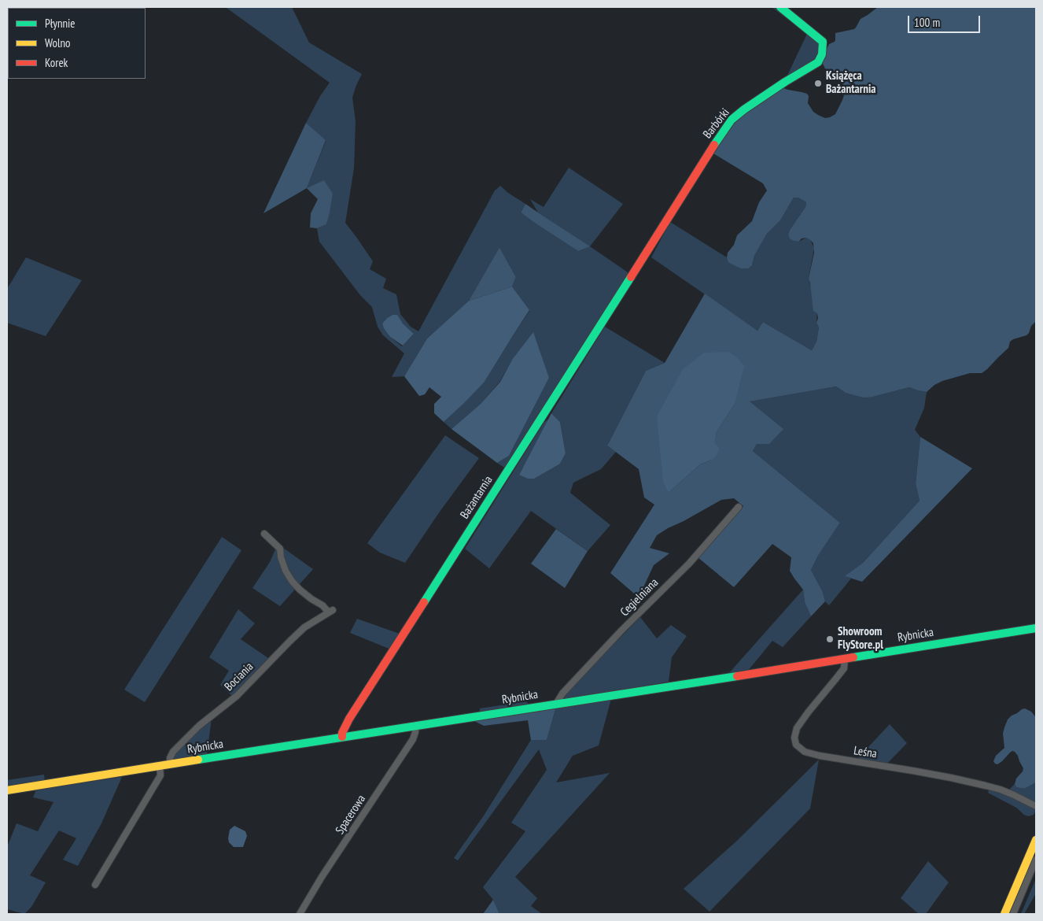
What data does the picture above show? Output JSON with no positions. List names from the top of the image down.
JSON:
{
  "streets": {
    "main road": ["Barbórki", "Bażantarnia", "Rybnicka"],
    "street": [
      "Cegielniana",
      "Bociania",
      "Leśna",
      "Spacerowa"
    ]
  },
  "crossings": [
    ["Barbórki", "Bażantarnia"],
    ["Bażantarnia", "Rybnicka"],
    ["Cegielniana", "Rybnicka"],
    ["Rybnicka", "Bociania"],
    ["Rybnicka", "Leśna"],
    ["Rybnicka", "Spacerowa"]
  ],
  "places": ["Książęca Bażantarnia", "Showroom FlyStore.pl"],
  "legend": ["Płynnie", "Wolno", "Korek"],
  "scale_bar": "100 m"
}
